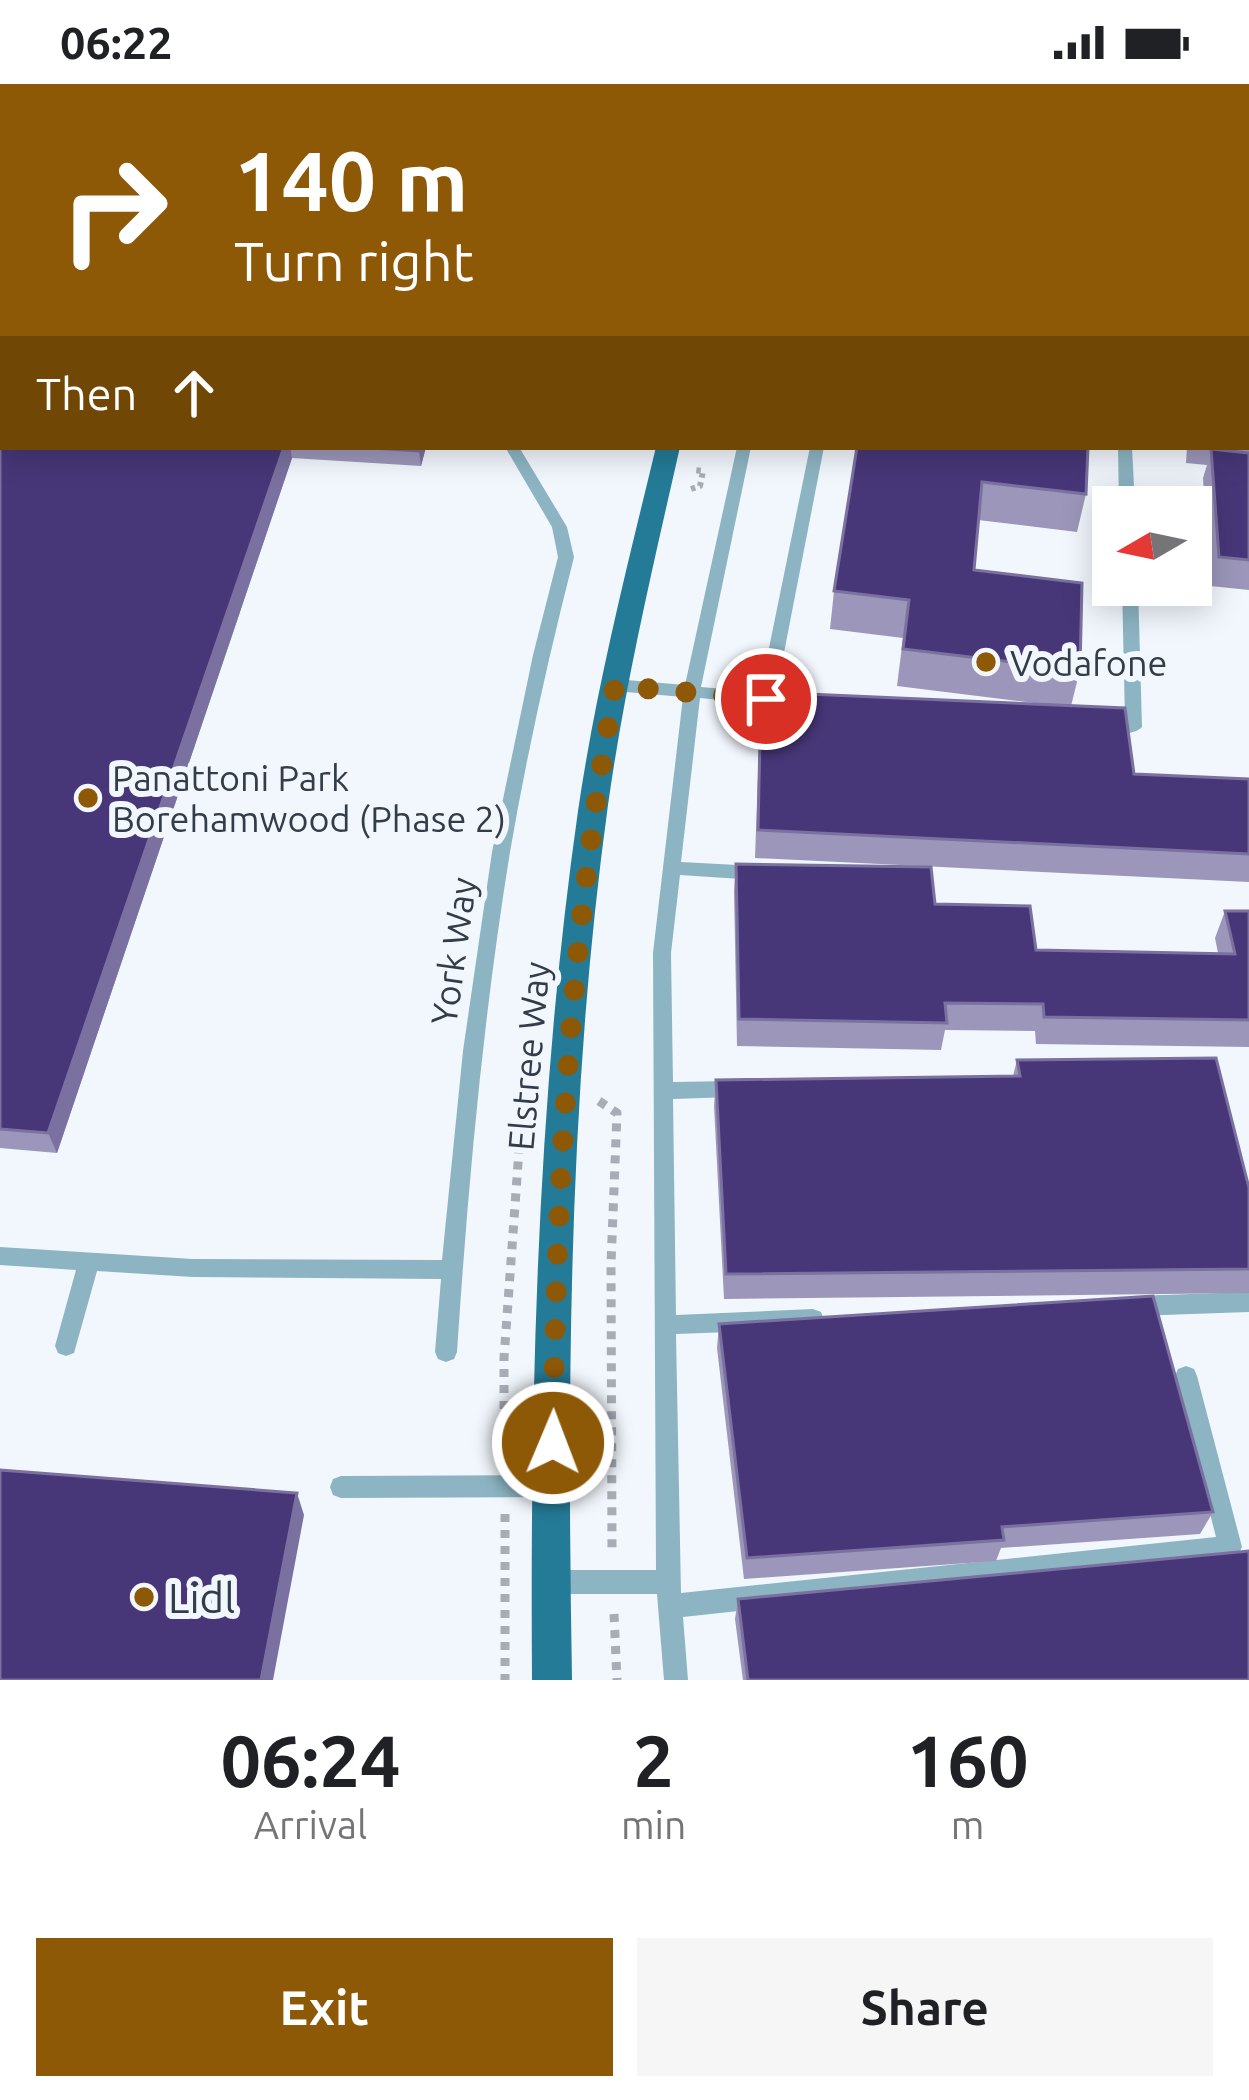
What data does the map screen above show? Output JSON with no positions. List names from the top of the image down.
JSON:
{
  "streets": {
    "main road": ["Elstree Way"],
    "lane": ["York Way"]
  },
  "places": ["Vodafone", "Panattoni Park Borehamwood (Phase 2)", "Lidl"],
  "north": "left",
  "page": {
    "status": "06:22",
    "turn": ["140 m", "Turn right"],
    "then": "Then",
    "eta": [
      "06:24",
      "Arrival",
      "2",
      "min",
      "160",
      "m"
    ],
    "buttons": ["Exit", "Share"]
  }
}
